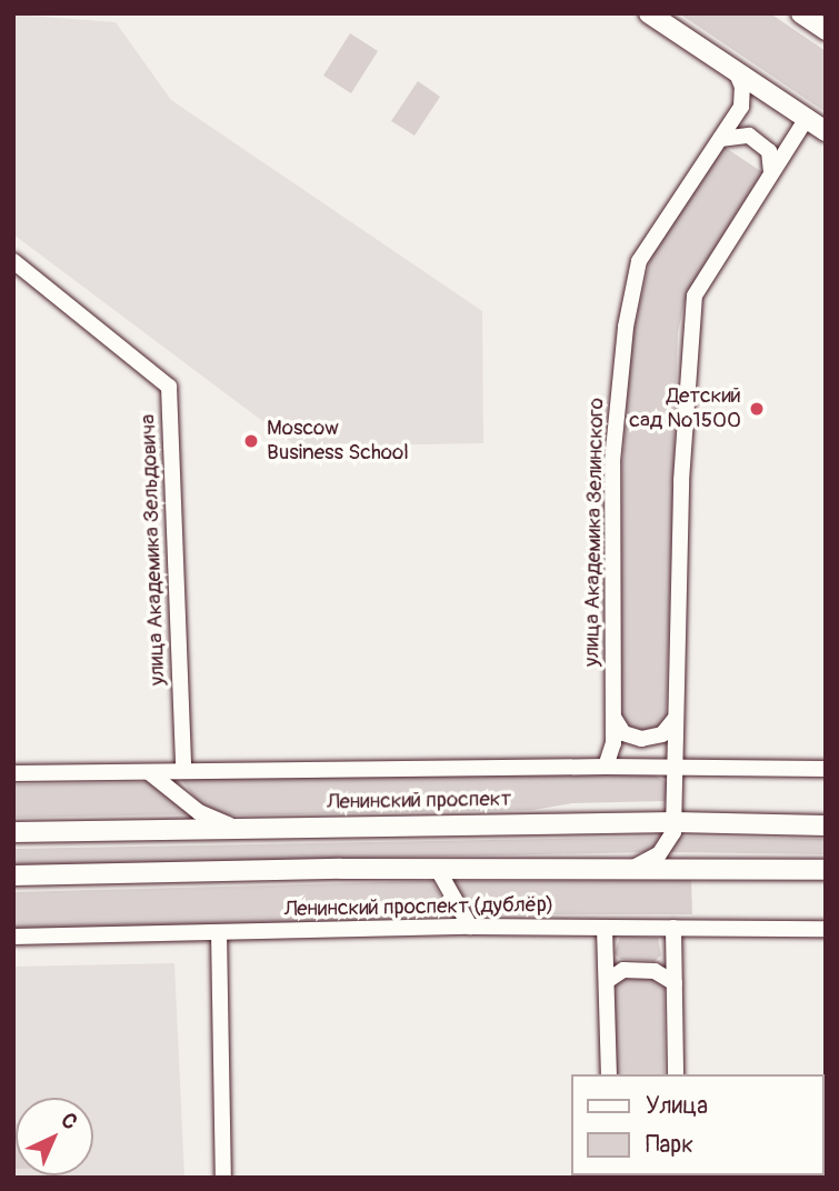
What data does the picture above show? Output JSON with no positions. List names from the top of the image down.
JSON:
{
  "streets": {
    "main road": ["Ленинский проспект"],
    "street": ["улица Академика Зелинского", "улица Академика Зельдовича", "Ленинский проспект (дублёр)"]
  },
  "places": ["Детский сад №1500", "Moscow Business School"],
  "legend": ["Улица", "Парк"],
  "north": "top right"
}
